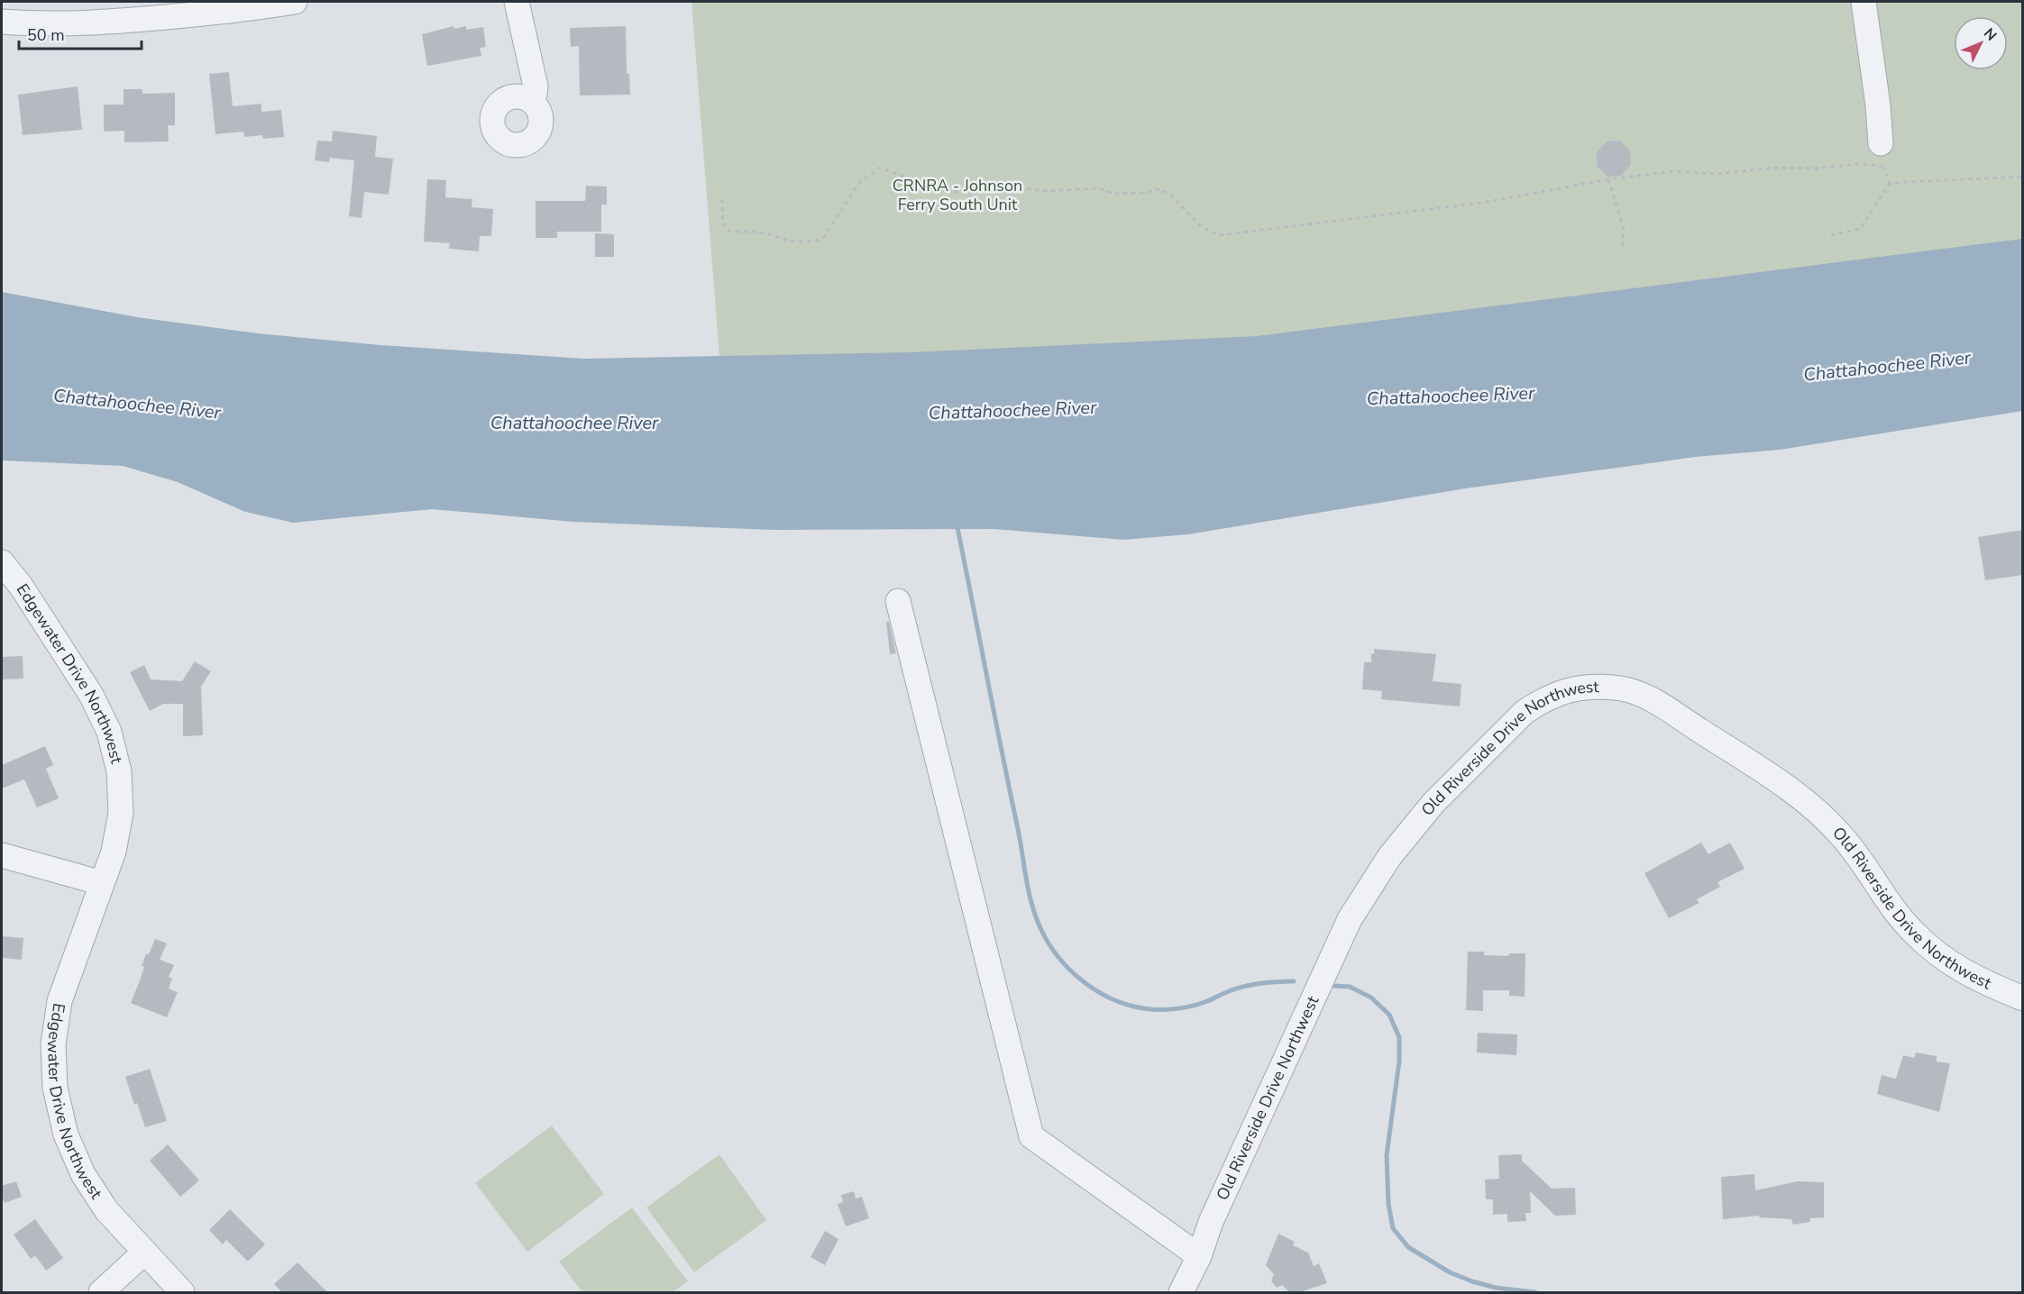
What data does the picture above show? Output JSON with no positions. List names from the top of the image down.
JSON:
{
  "streets": {
    "street": ["Edgewater Drive Northwest", "Old Riverside Drive Northwest"]
  },
  "water": ["Chattahoochee River"],
  "parks": ["CRNRA - Johnson Ferry South Unit"],
  "scale_bar": "50 m",
  "north": "top right"
}
